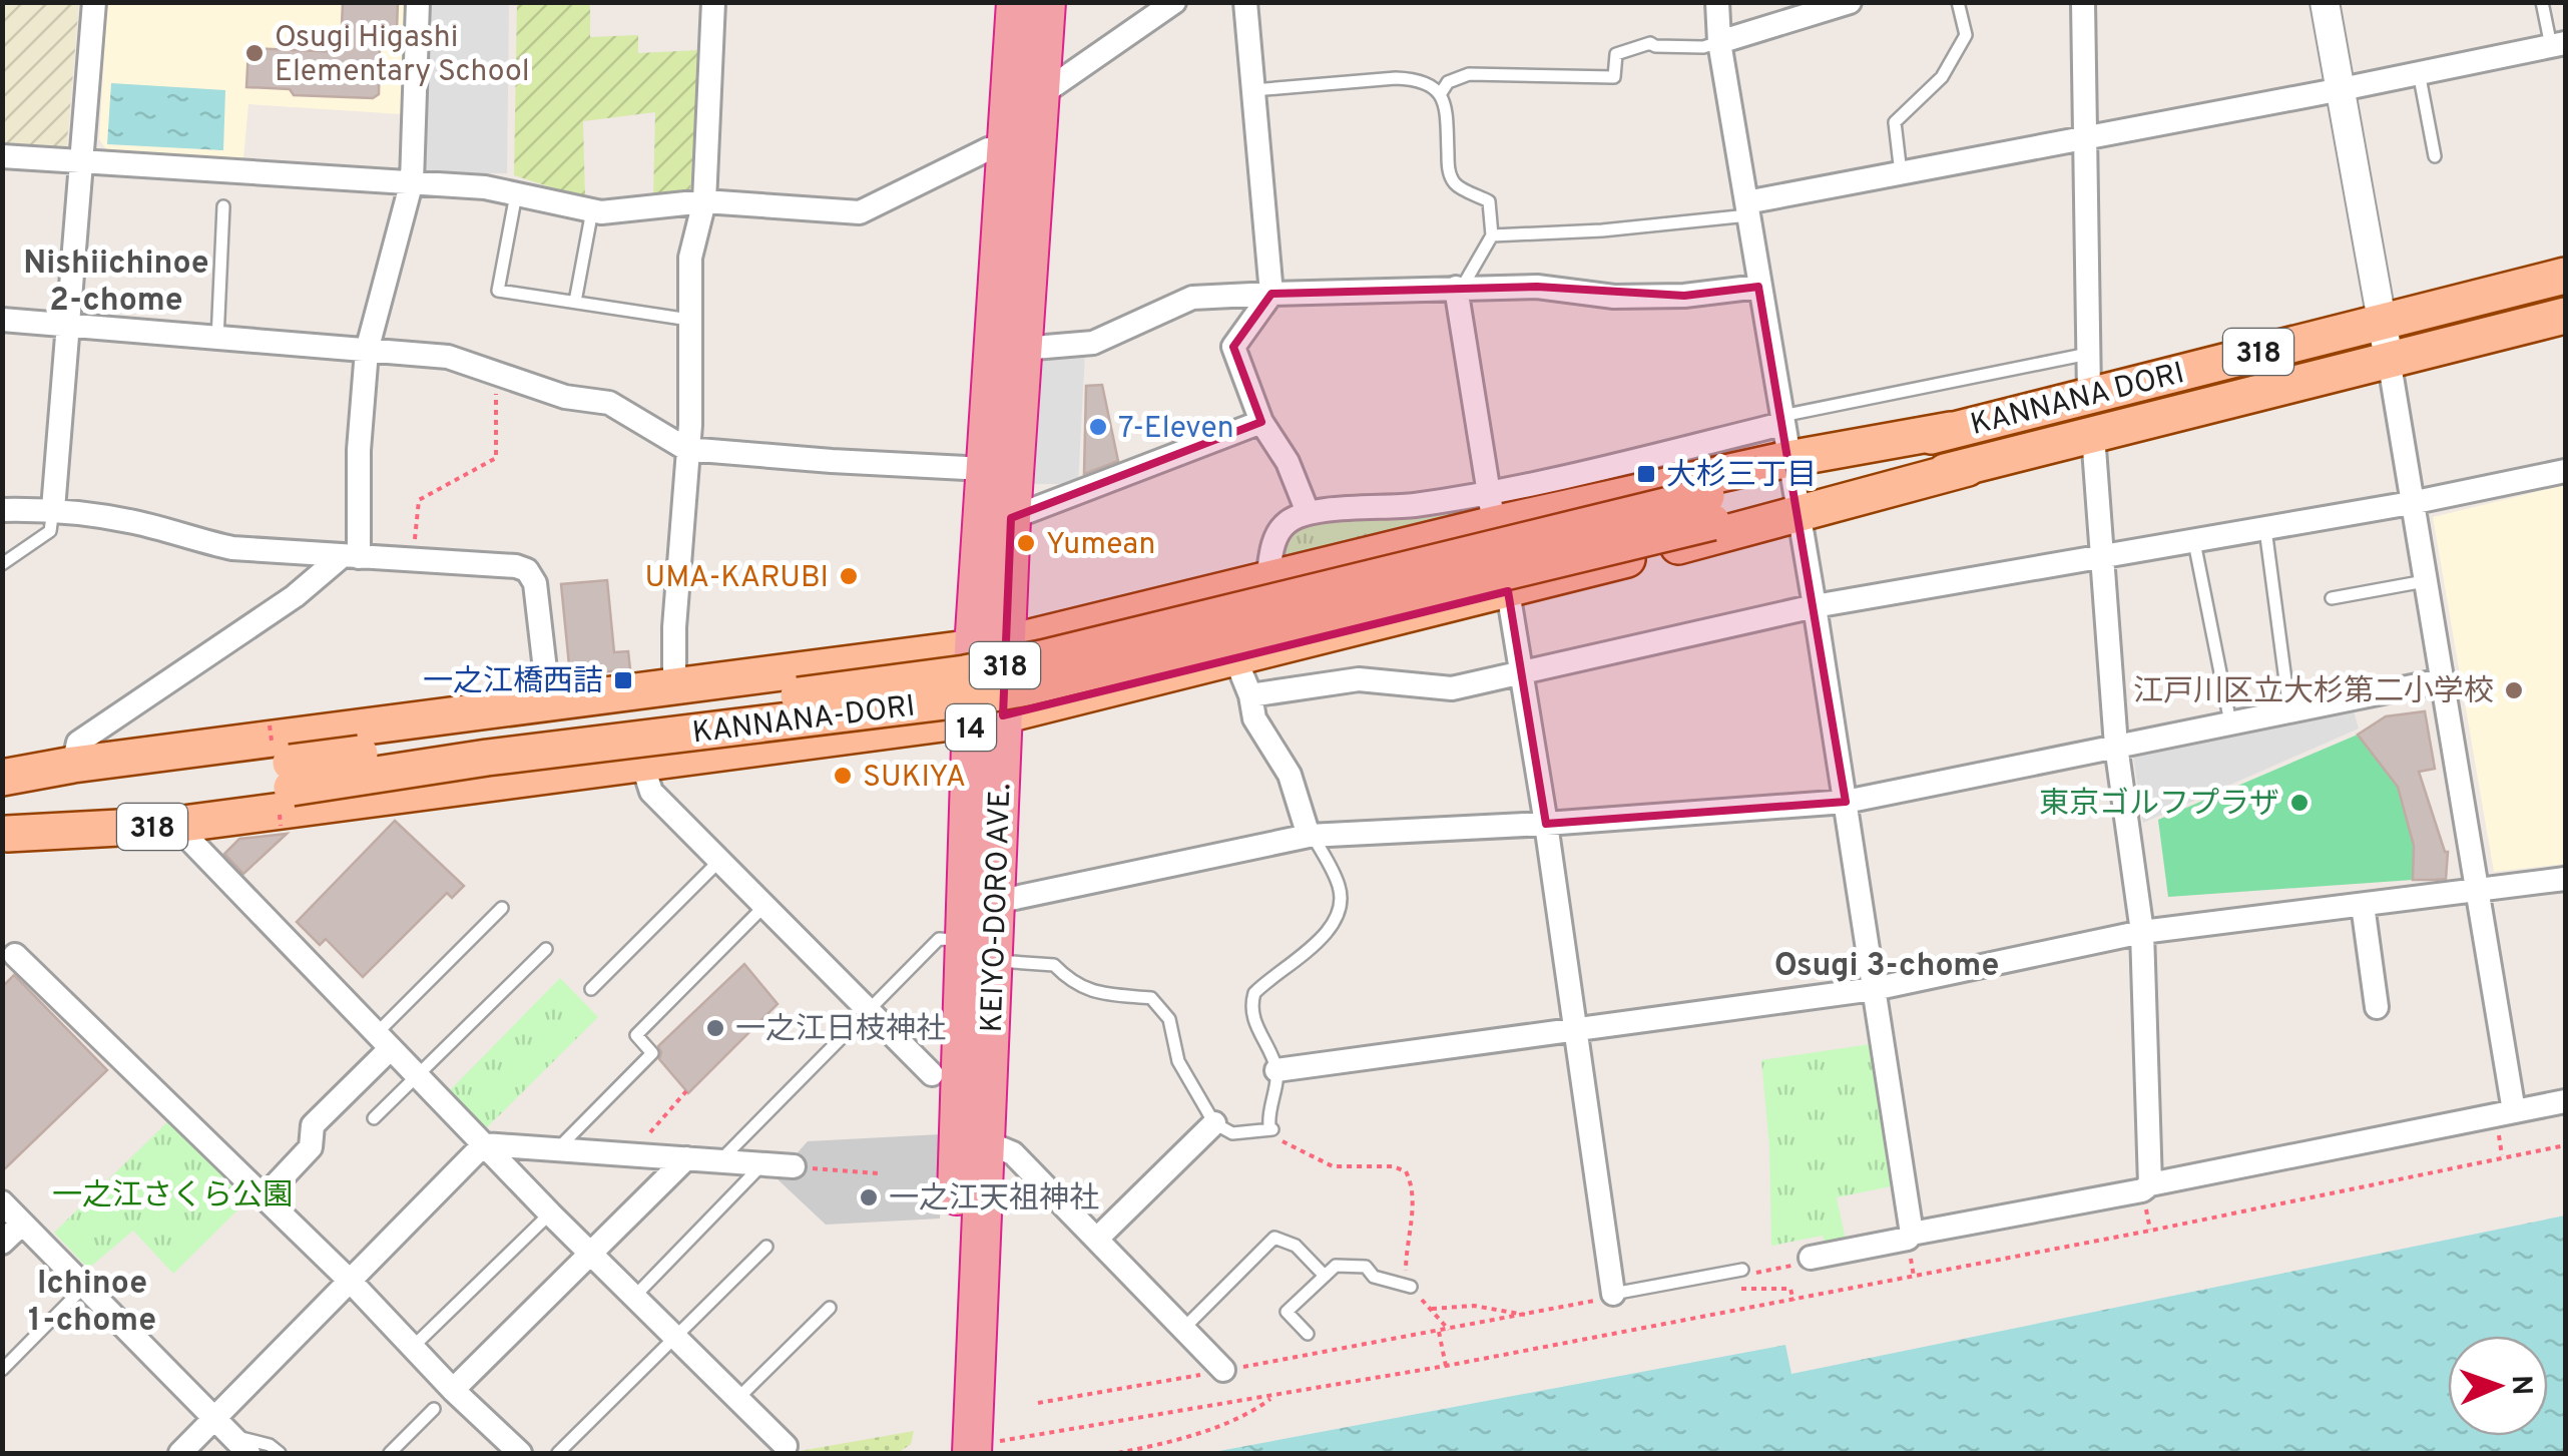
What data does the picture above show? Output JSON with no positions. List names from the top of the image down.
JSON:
{
  "streets": {
    "highway": ["14", "KEIYO-DORO AVE."],
    "main road": ["318", "KANNANA DORI", "KANNANA-DORI"]
  },
  "crossings": [
    ["318", "KANNANA DORI"],
    ["318", "KANNANA-DORI"],
    ["318", "KEIYO-DORO AVE."],
    ["KANNANA DORI", "KANNANA-DORI"]
  ],
  "districts": ["Nishiichinoe 2-chome", "Osugi 3-chome", "Ichinoe 1-chome"],
  "parks": ["一之江さくら公園"],
  "places": {
    "other": [
      "Osugi Higashi Elementary School",
      "7-Eleven",
      "Yumean",
      "UMA-KARUBI",
      "江戸川区立大杉第二小学校",
      "SUKIYA",
      "東京ゴルフプラザ",
      "一之江日枝神社",
      "一之江天祖神社"
    ],
    "transit": ["大杉三丁目", "一之江橋西詰"]
  },
  "north": "right"
}
